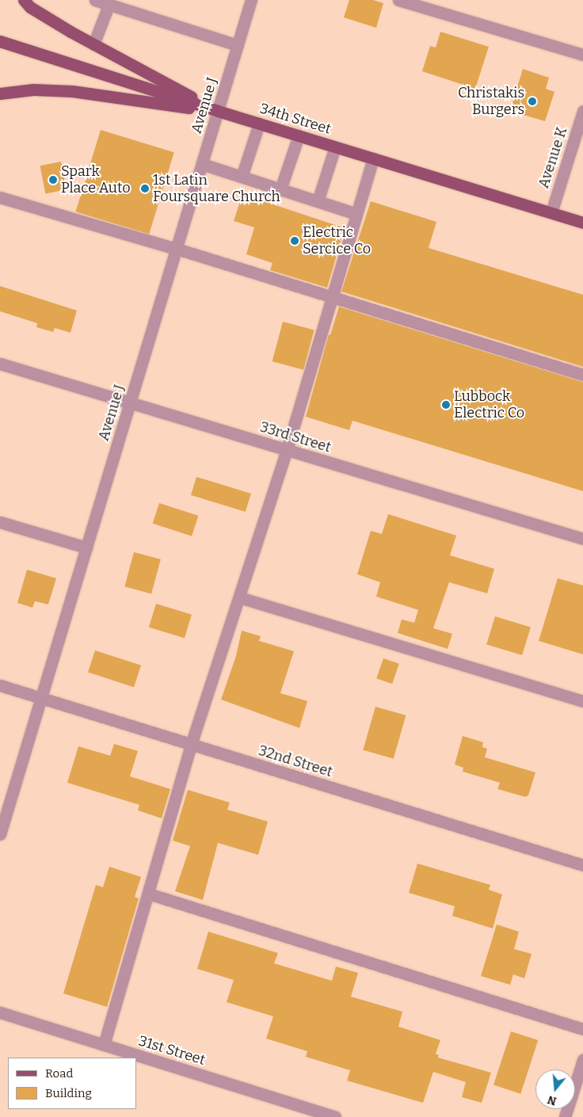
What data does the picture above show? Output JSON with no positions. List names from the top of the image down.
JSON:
{
  "streets": {
    "main road": ["34th Street"],
    "street": [
      "Avenue J",
      "Avenue K",
      "33rd Street",
      "32nd Street",
      "31st Street"
    ]
  },
  "crossings": [
    ["Avenue J", "34th Street"],
    ["Avenue J", "33rd Street"],
    ["Avenue J", "32nd Street"],
    ["34th Street", "Avenue K"]
  ],
  "places": [
    "Christakis Burgers",
    "Spark Place Auto",
    "1st Latin Foursquare Church",
    "Electric Sercice Co",
    "Lubbock Electric Co"
  ],
  "legend": ["Road", "Building"],
  "north": "bottom"
}
